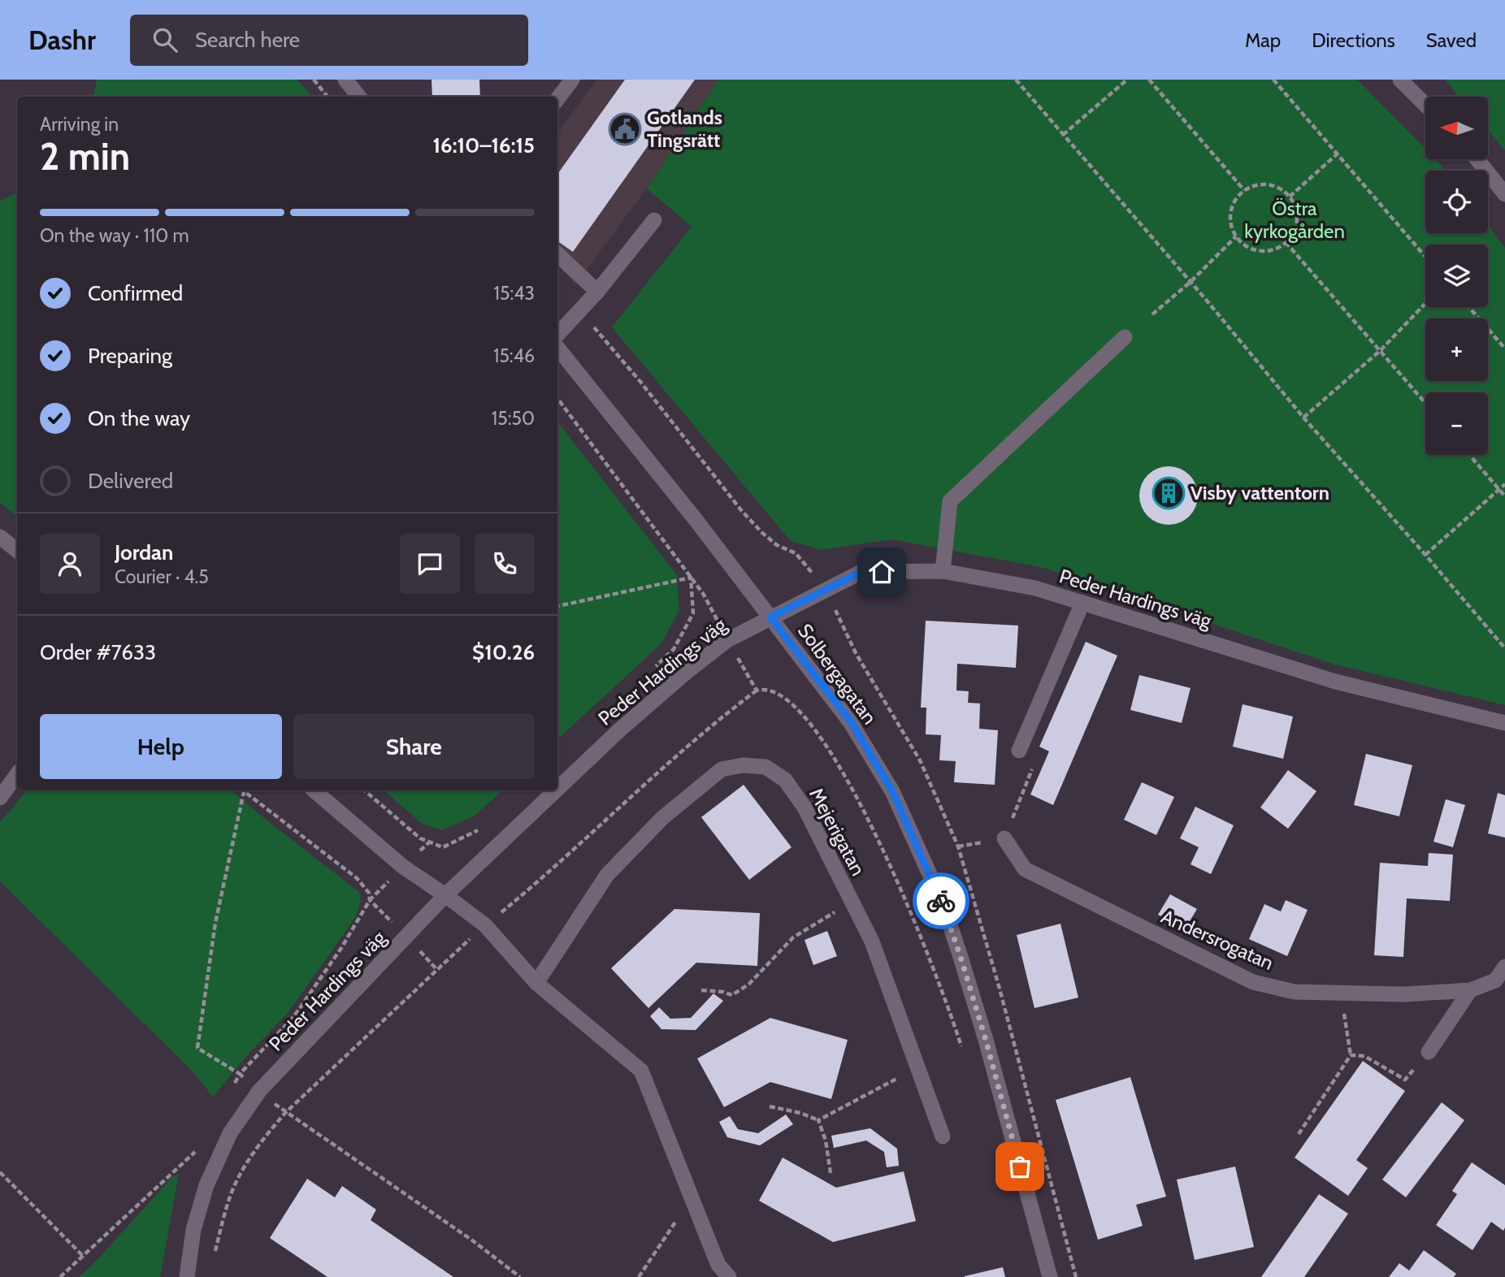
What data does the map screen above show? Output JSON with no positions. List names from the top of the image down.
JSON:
{
  "streets": {
    "street": [
      "Peder Hardings väg",
      "Solbergagatan",
      "Mejerigatan",
      "Andersrogatan"
    ]
  },
  "crossings": [
    ["Peder Hardings väg", "Solbergagatan"]
  ],
  "parks": ["Östra kyrkogården"],
  "places": {
    "public building": ["Gotlands Tingsrätt"],
    "building": ["Visby vattentorn"]
  },
  "north": "left",
  "page": {
    "header": "Dashr",
    "search": "Search here",
    "nav": ["Map", "Directions", "Saved"],
    "map_buttons": ["+", "−"],
    "heading": ["2 min", "Arriving in", "16:10–16:15"],
    "panel": [
      "Jordan",
      "Courier · 4.5",
      "Order #7633",
      "$10.26"
    ],
    "bar": "On the way · 110 m",
    "list": [
      ["Confirmed", "15:43"],
      ["Preparing", "15:46"],
      ["On the way", "15:50"],
      "Delivered"
    ],
    "buttons": ["Help", "Share"]
  }
}
